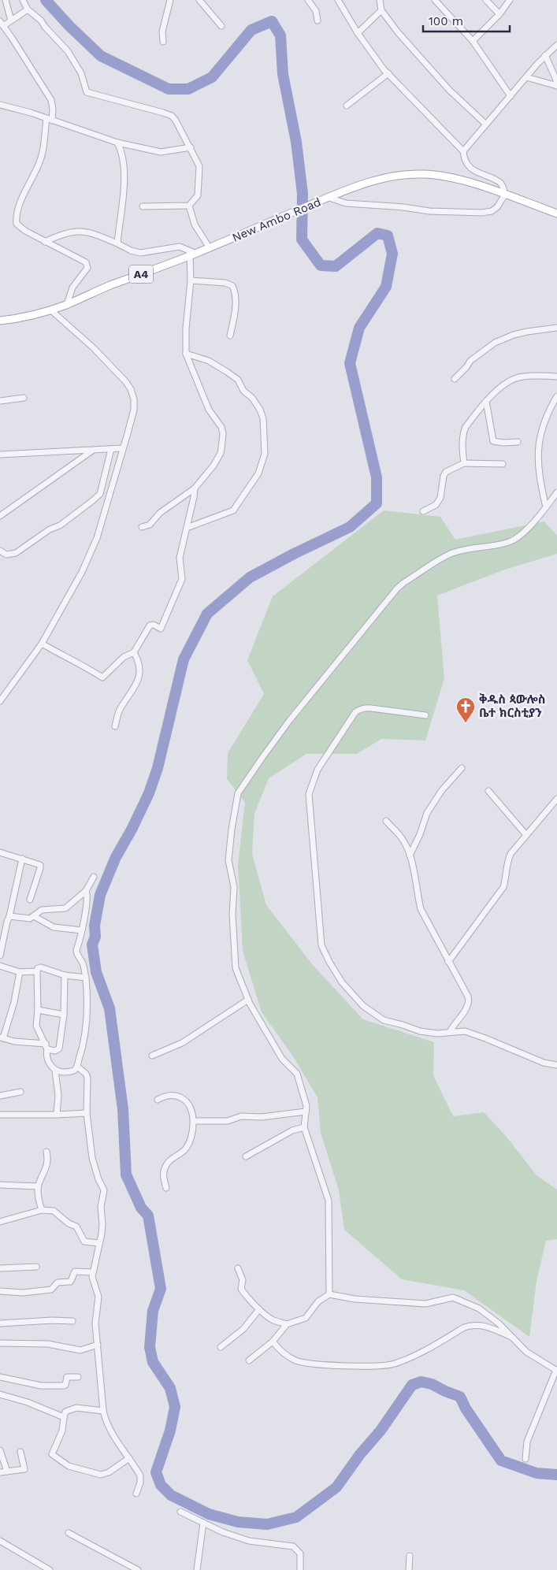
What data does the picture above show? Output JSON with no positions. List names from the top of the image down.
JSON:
{
  "streets": {
    "main road": ["New Ambo Road", "A4"]
  },
  "places": {
    "church": ["ቅዱስ ጳውሎስ ቤተ ክርስቲያን"]
  },
  "scale_bar": "100 m"
}
